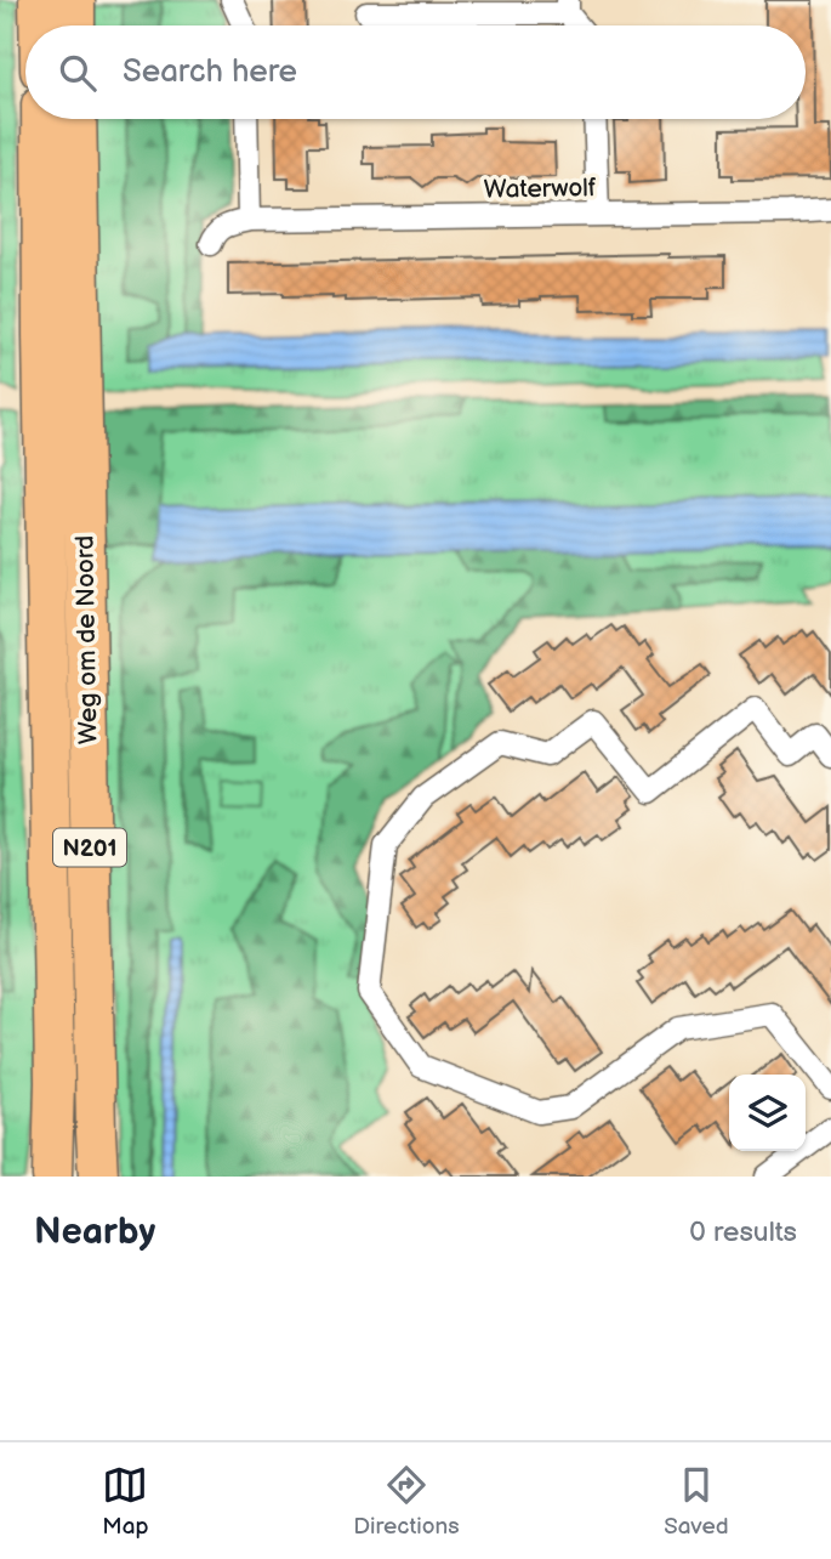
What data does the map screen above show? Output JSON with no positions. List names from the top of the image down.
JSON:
{
  "streets": {
    "highway": ["Weg om de Noord", "N201"],
    "street": ["Waterwolf"]
  },
  "page": {
    "search": "Search here",
    "heading": ["Nearby", "0 results"],
    "nav": ["Map", "Directions", "Saved"]
  }
}
